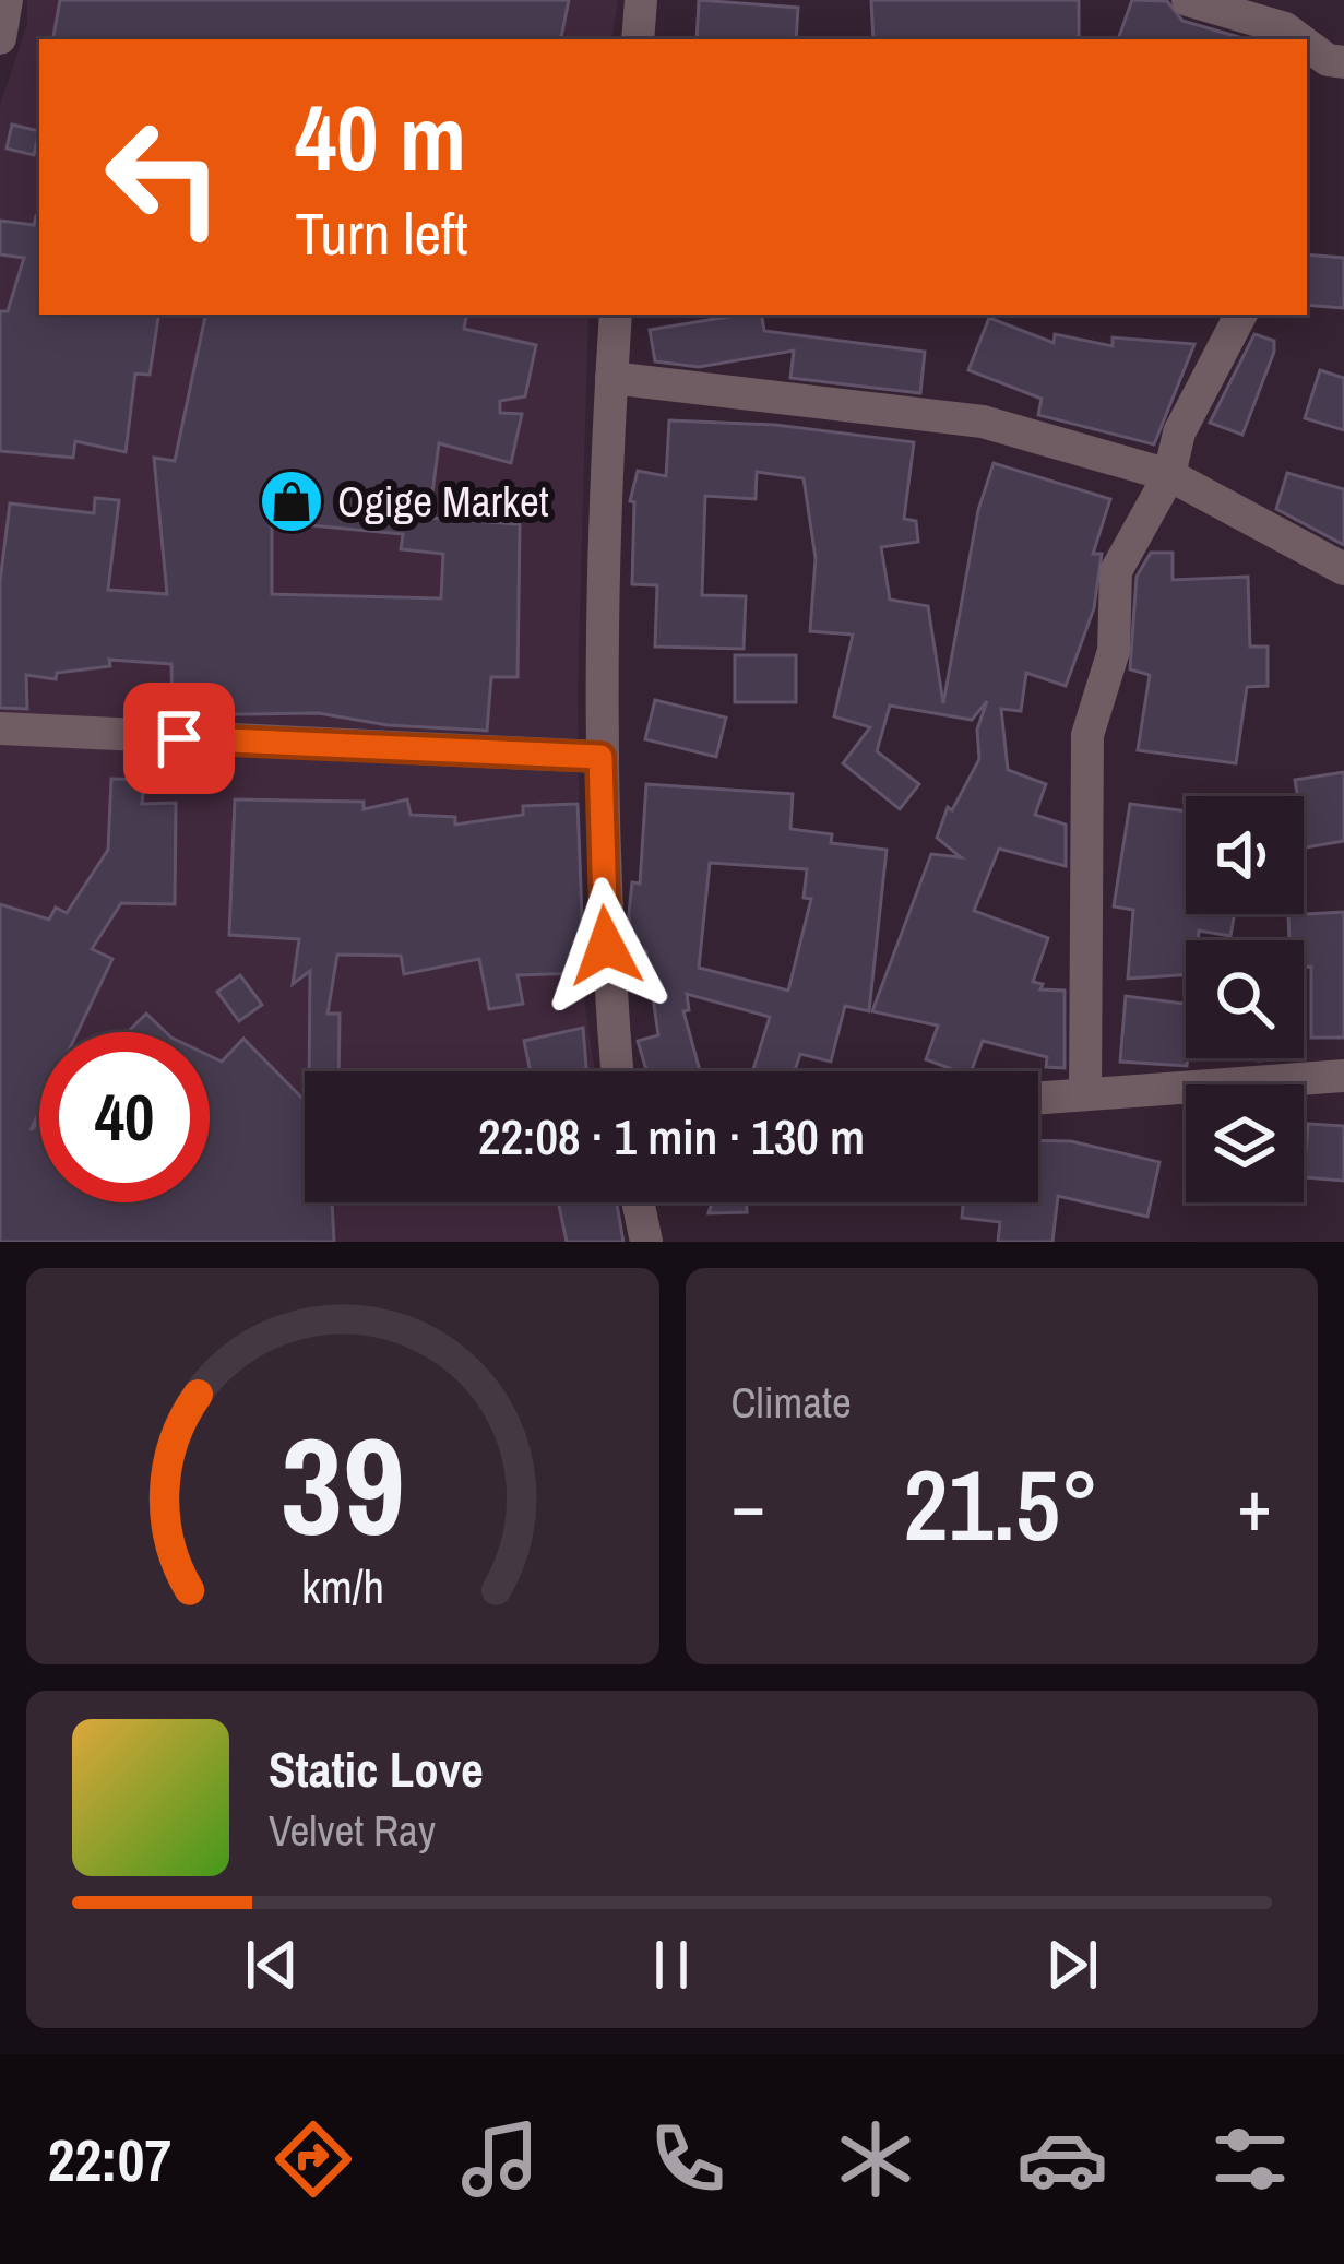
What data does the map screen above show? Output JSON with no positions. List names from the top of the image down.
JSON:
{
  "places": {
    "shop": ["Ogige Market"]
  },
  "page": {
    "turn": ["40 m", "Turn left"],
    "limit": "40",
    "trip": "22:08 · 1 min · 130 m",
    "tile": "Climate",
    "heat": ["−", "21.5°", "+"],
    "song": ["Static Love", "Velvet Ray"],
    "tabs": "22:07",
    "gauge": ["39", "km/h"]
  }
}
